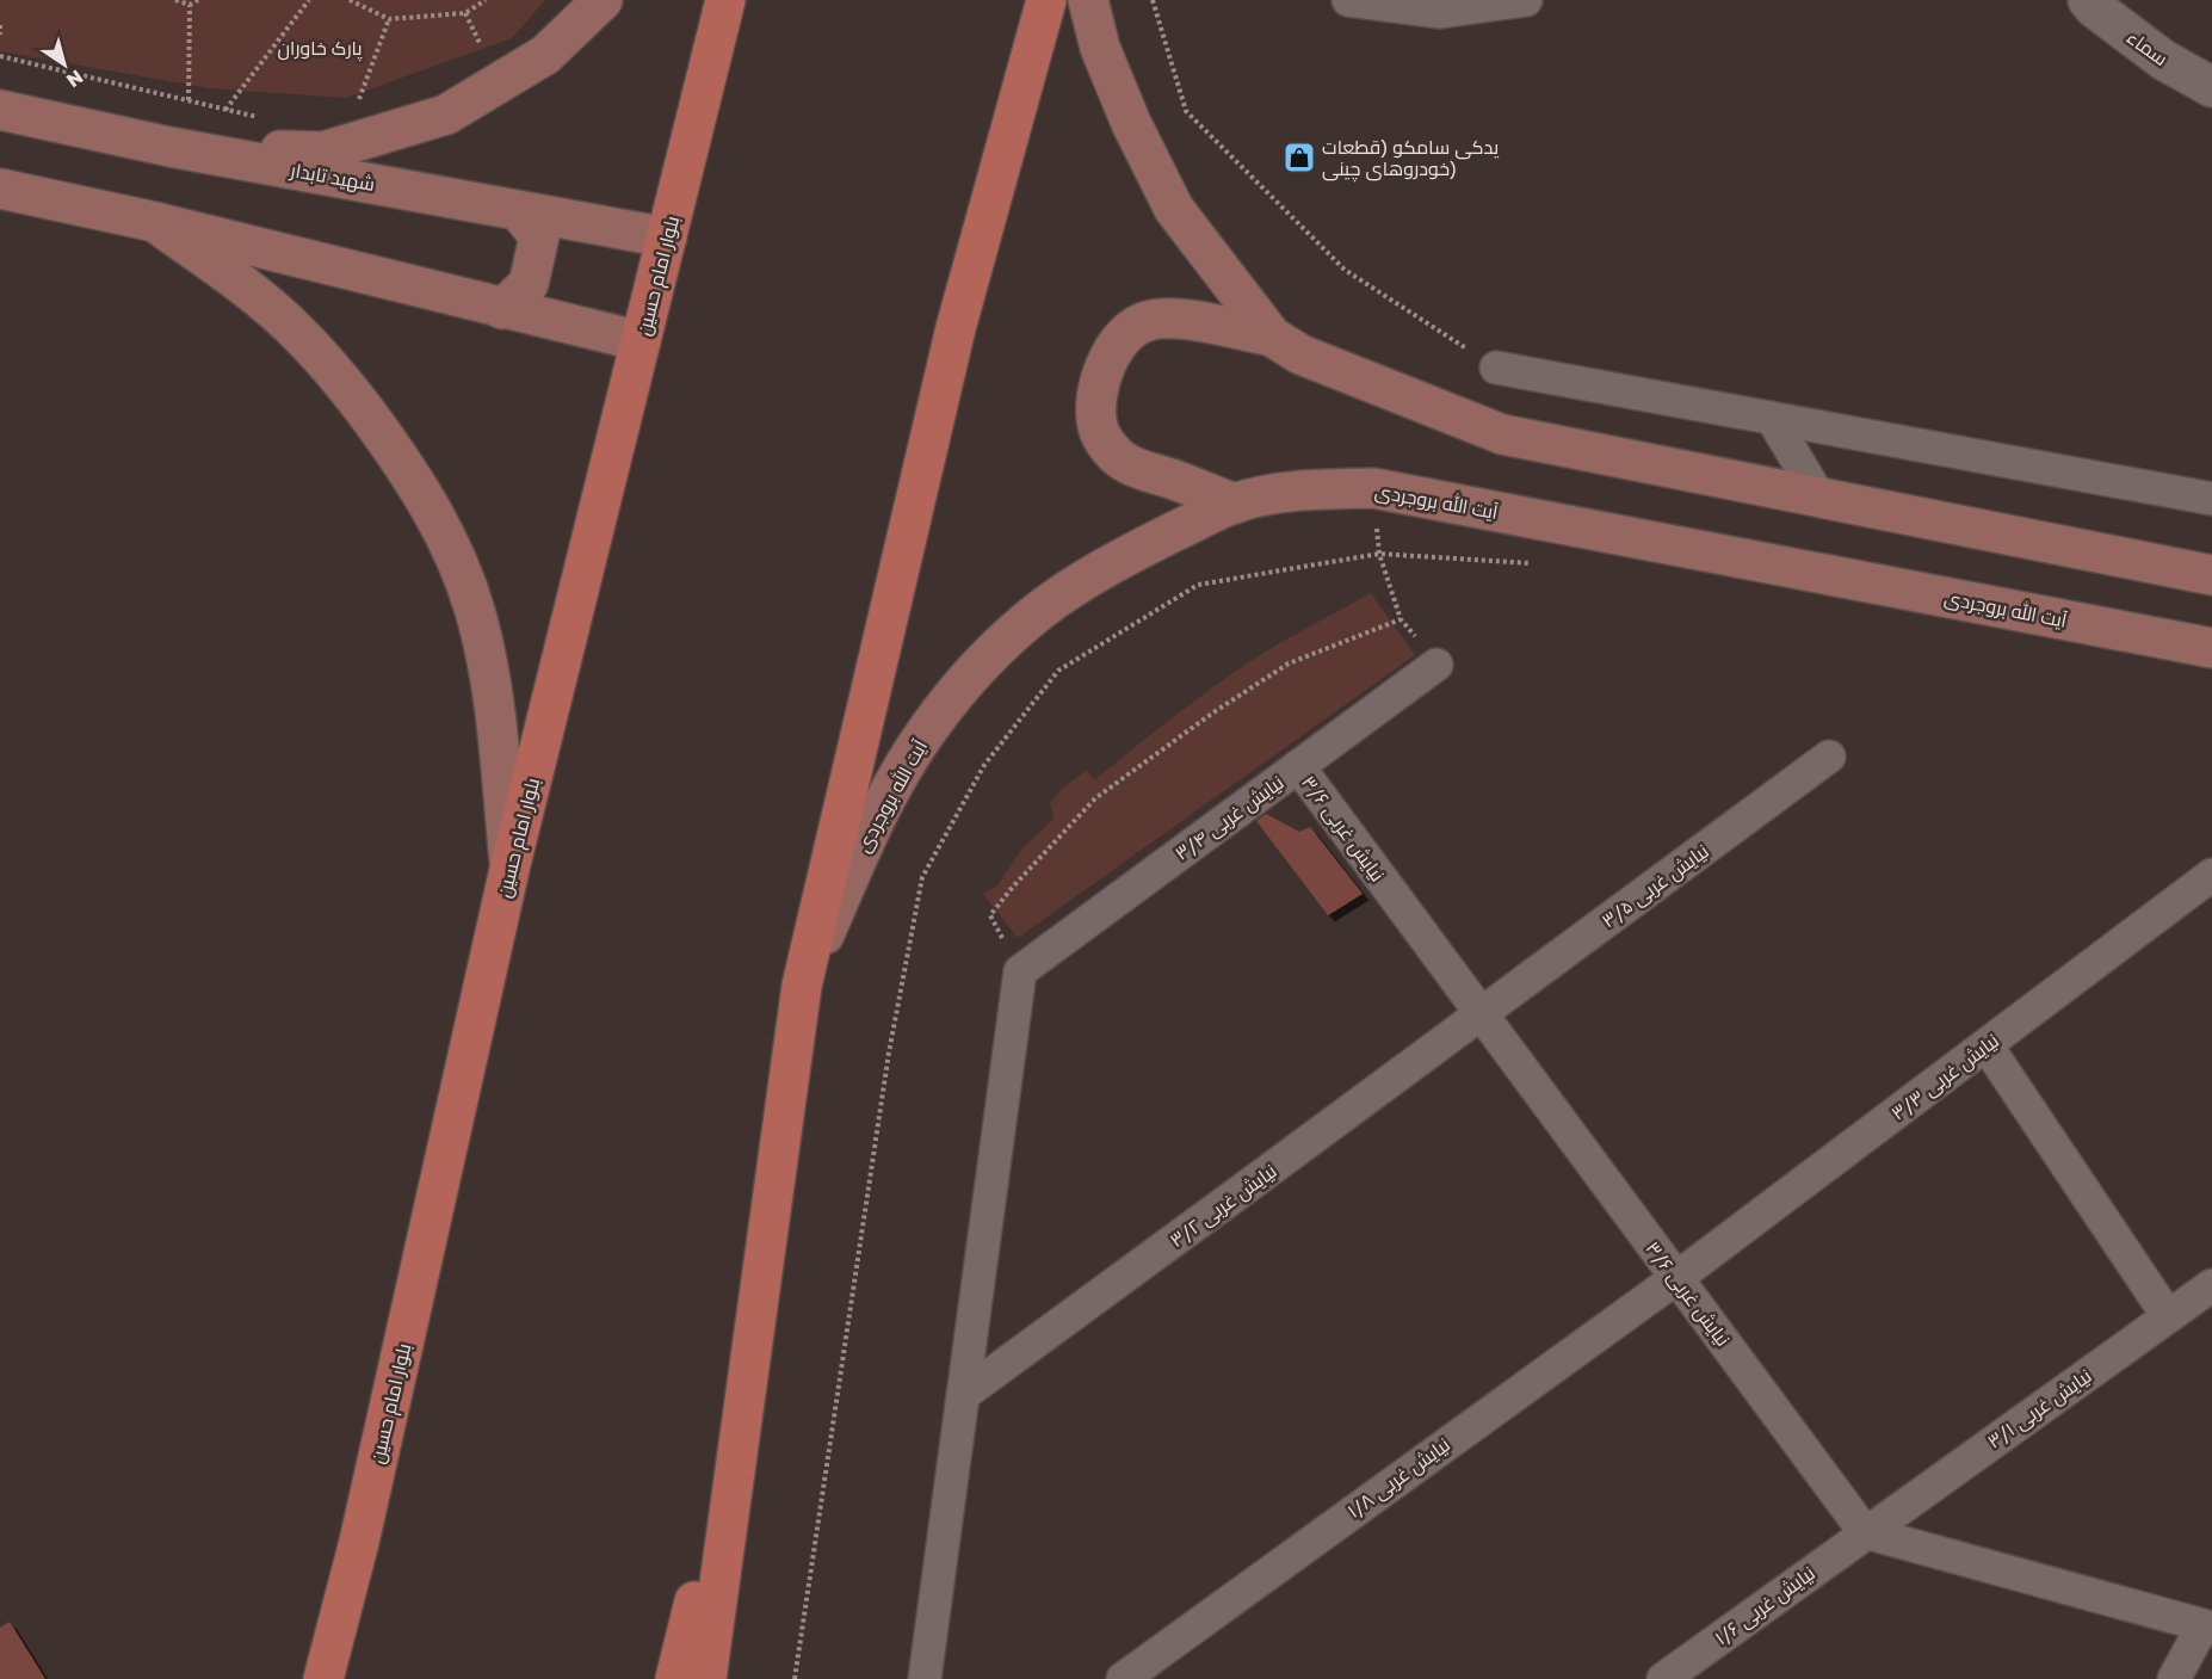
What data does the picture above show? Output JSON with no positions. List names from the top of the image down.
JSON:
{
  "streets": {
    "main road": ["شهید تابدار", "بلوار امام حسین", "آیت الله بروجردی"],
    "street": [
      "سماء",
      "نیایش غربی ۳/۴",
      "نیایش غربی ۳/۶",
      "نیایش غربی ۳/۵",
      "نیایش غربی ۳/۳",
      "نیایش غربی ۳/۲",
      "نیایش غربی ۳/۱",
      "نیایش غربی ۱/۸",
      "نیایش غربی ۱/۶"
    ]
  },
  "crossings": [
    ["شهید تابدار", "بلوار امام حسین"],
    ["نیایش غربی ۳/۴", "نیایش غربی ۳/۶"],
    ["نیایش غربی ۳/۶", "نیایش غربی ۳/۵"],
    ["نیایش غربی ۳/۶", "نیایش غربی ۳/۳"],
    ["نیایش غربی ۳/۶", "نیایش غربی ۳/۲"],
    ["نیایش غربی ۳/۶", "نیایش غربی ۳/۱"],
    ["نیایش غربی ۳/۶", "نیایش غربی ۱/۸"],
    ["نیایش غربی ۳/۶", "نیایش غربی ۱/۶"],
    ["نیایش غربی ۳/۵", "نیایش غربی ۳/۲"],
    ["نیایش غربی ۳/۳", "نیایش غربی ۱/۸"],
    ["نیایش غربی ۳/۱", "نیایش غربی ۱/۶"]
  ],
  "parks": ["پارک خاوران"],
  "places": {
    "shop": ["یدکی سامکو (قطعات خودروهای چینی)"]
  },
  "north": "bottom right"
}
